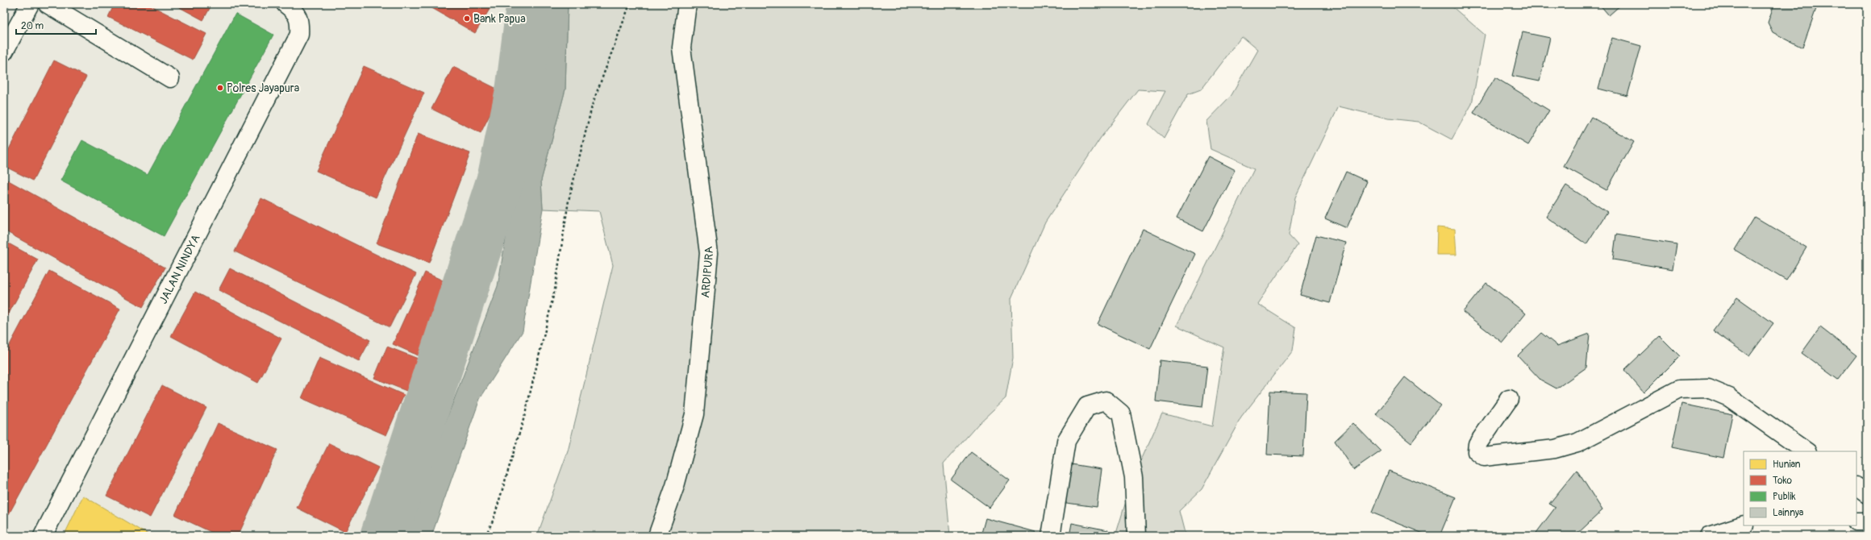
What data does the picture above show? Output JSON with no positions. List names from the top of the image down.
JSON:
{
  "streets": {
    "street": ["JALAN NINDYA", "ARDIPURA"]
  },
  "places": ["Bank Papua", "Polres Jayapura"],
  "legend": [
    "Hunian",
    "Toko",
    "Publik",
    "Lainnya"
  ],
  "scale_bar": "20 m"
}
